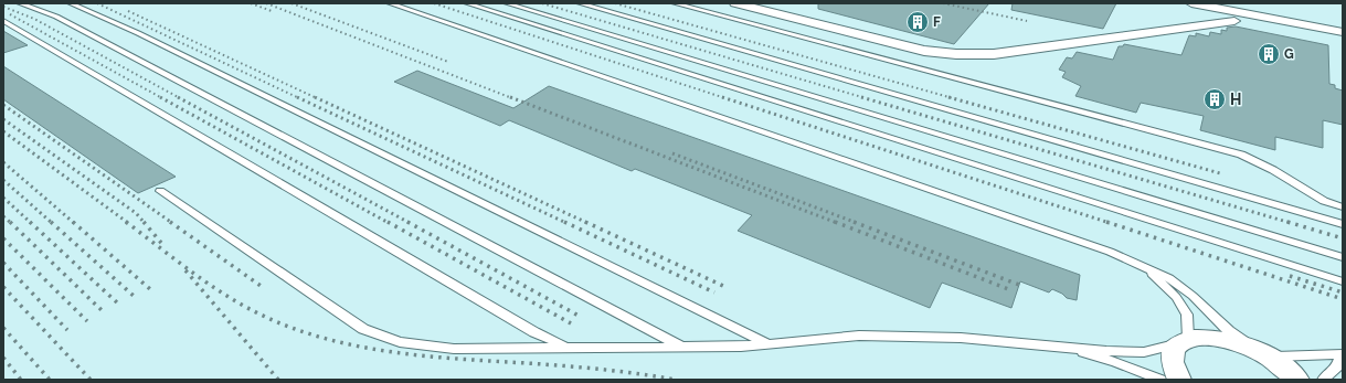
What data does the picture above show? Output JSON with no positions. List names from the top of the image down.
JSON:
{
  "places": {
    "building": ["F", "G", "H"]
  }
}
